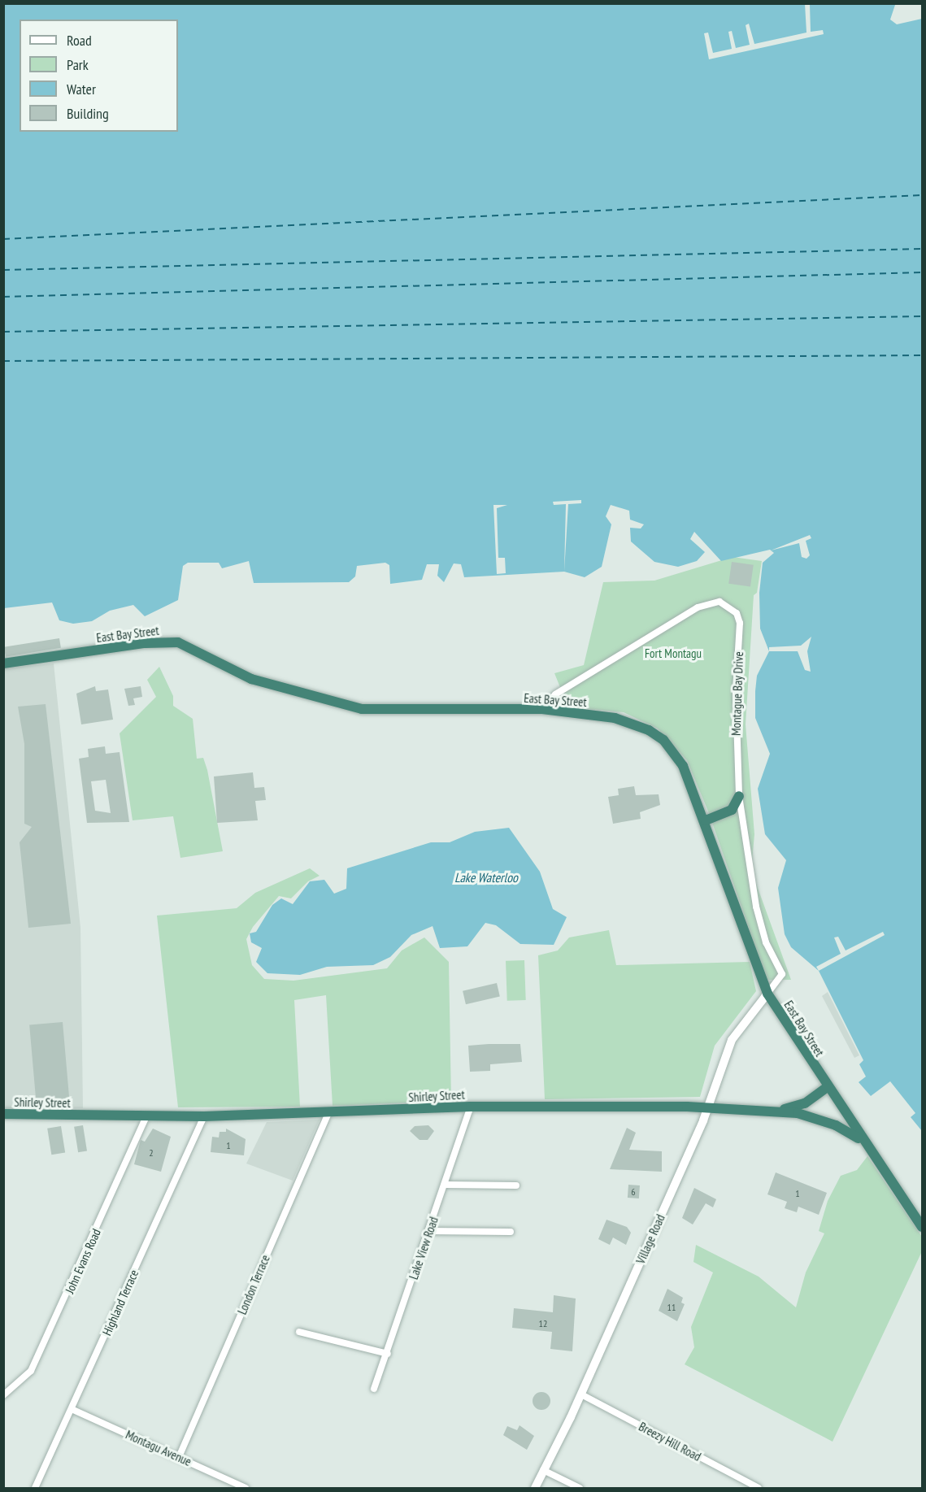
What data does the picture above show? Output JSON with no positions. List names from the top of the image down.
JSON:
{
  "streets": {
    "highway": ["East Bay Street", "Shirley Street"],
    "main road": ["Village Road"],
    "street": [
      "Montague Bay Drive",
      "Lake View Road",
      "John Evans Road",
      "London Terrace",
      "Highland Terrace",
      "Breezy Hill Road",
      "Montagu Avenue"
    ]
  },
  "crossings": [
    ["East Bay Street", "Montague Bay Drive"],
    ["East Bay Street", "Shirley Street"],
    ["East Bay Street", "Village Road"],
    ["Montague Bay Drive", "Village Road"],
    ["Shirley Street", "Village Road"],
    ["Shirley Street", "Lake View Road"],
    ["Shirley Street", "John Evans Road"],
    ["Shirley Street", "London Terrace"],
    ["Shirley Street", "Highland Terrace"],
    ["Village Road", "Breezy Hill Road"],
    ["London Terrace", "Montagu Avenue"],
    ["Highland Terrace", "Montagu Avenue"]
  ],
  "water": ["Lake Waterloo"],
  "parks": ["Fort Montagu"],
  "house_numbers": [
    "1",
    "2",
    "6",
    "1",
    "11",
    "12"
  ],
  "legend": [
    "Road",
    "Park",
    "Water",
    "Building"
  ]
}
